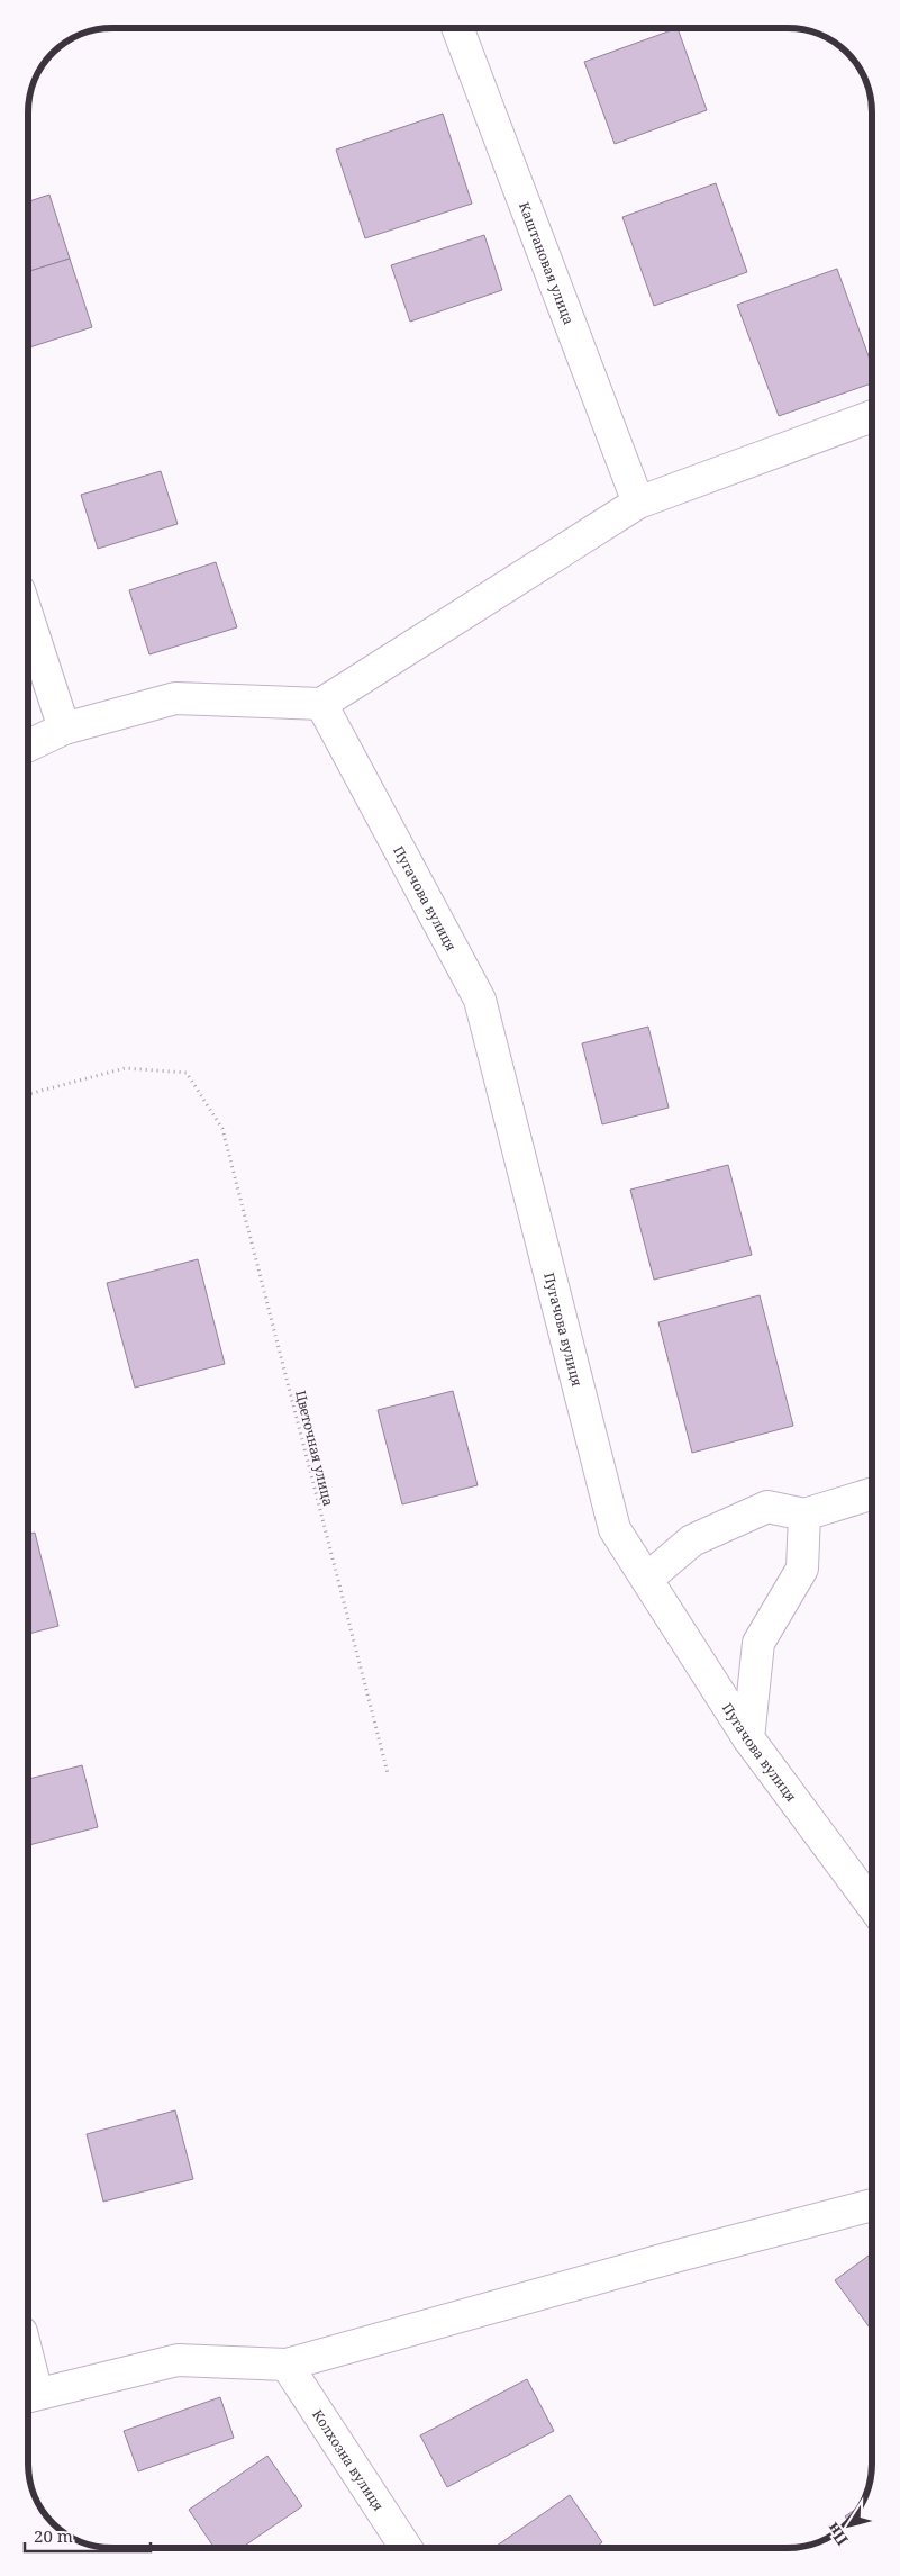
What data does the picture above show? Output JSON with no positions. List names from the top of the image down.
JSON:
{
  "streets": {
    "street": ["Каштановая улица", "Пугачова вулиця", "Колхозна вулиця"],
    "path": ["Цветочная улица"]
  },
  "scale_bar": "20 m",
  "north": "bottom left"
}
